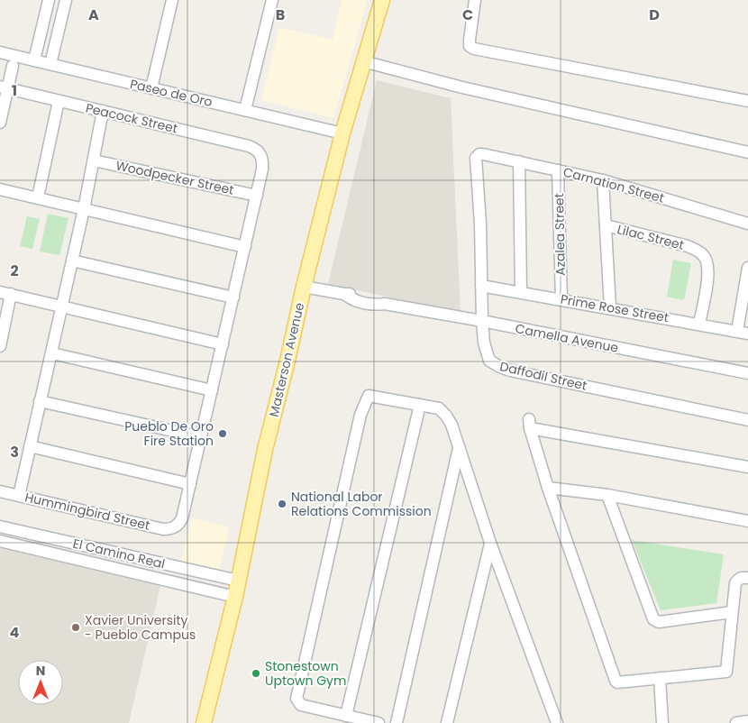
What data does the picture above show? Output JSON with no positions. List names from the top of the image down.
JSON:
{
  "streets": {
    "main road": ["Masterson Avenue"],
    "street": [
      "Paseo de Oro",
      "Peacock Street",
      "Woodpecker Street",
      "Carnation Street",
      "Azalea Street",
      "Lilac Street",
      "Prime Rose Street",
      "Camella Avenue",
      "Daffodil Street",
      "Hummingbird Street",
      "El Camino Real"
    ]
  },
  "crossings": [
    ["Paseo de Oro", "Masterson Avenue"],
    ["Peacock Street", "Woodpecker Street"],
    ["Carnation Street", "Azalea Street"],
    ["Carnation Street", "Daffodil Street"],
    ["Azalea Street", "Prime Rose Street"],
    ["Lilac Street", "Prime Rose Street"],
    ["Prime Rose Street", "Daffodil Street"],
    ["Camella Avenue", "Masterson Avenue"],
    ["Camella Avenue", "Daffodil Street"],
    ["Masterson Avenue", "El Camino Real"]
  ],
  "places": [
    "Pueblo De Oro Fire Station",
    "National Labor Relations Commission",
    "Xavier University - Pueblo Campus",
    "Stonestown Uptown Gym"
  ],
  "north": "top",
  "grid": {
    "columns": [
      "A",
      "B",
      "C",
      "D"
    ],
    "rows": [
      "1",
      "2",
      "3",
      "4"
    ]
  }
}
